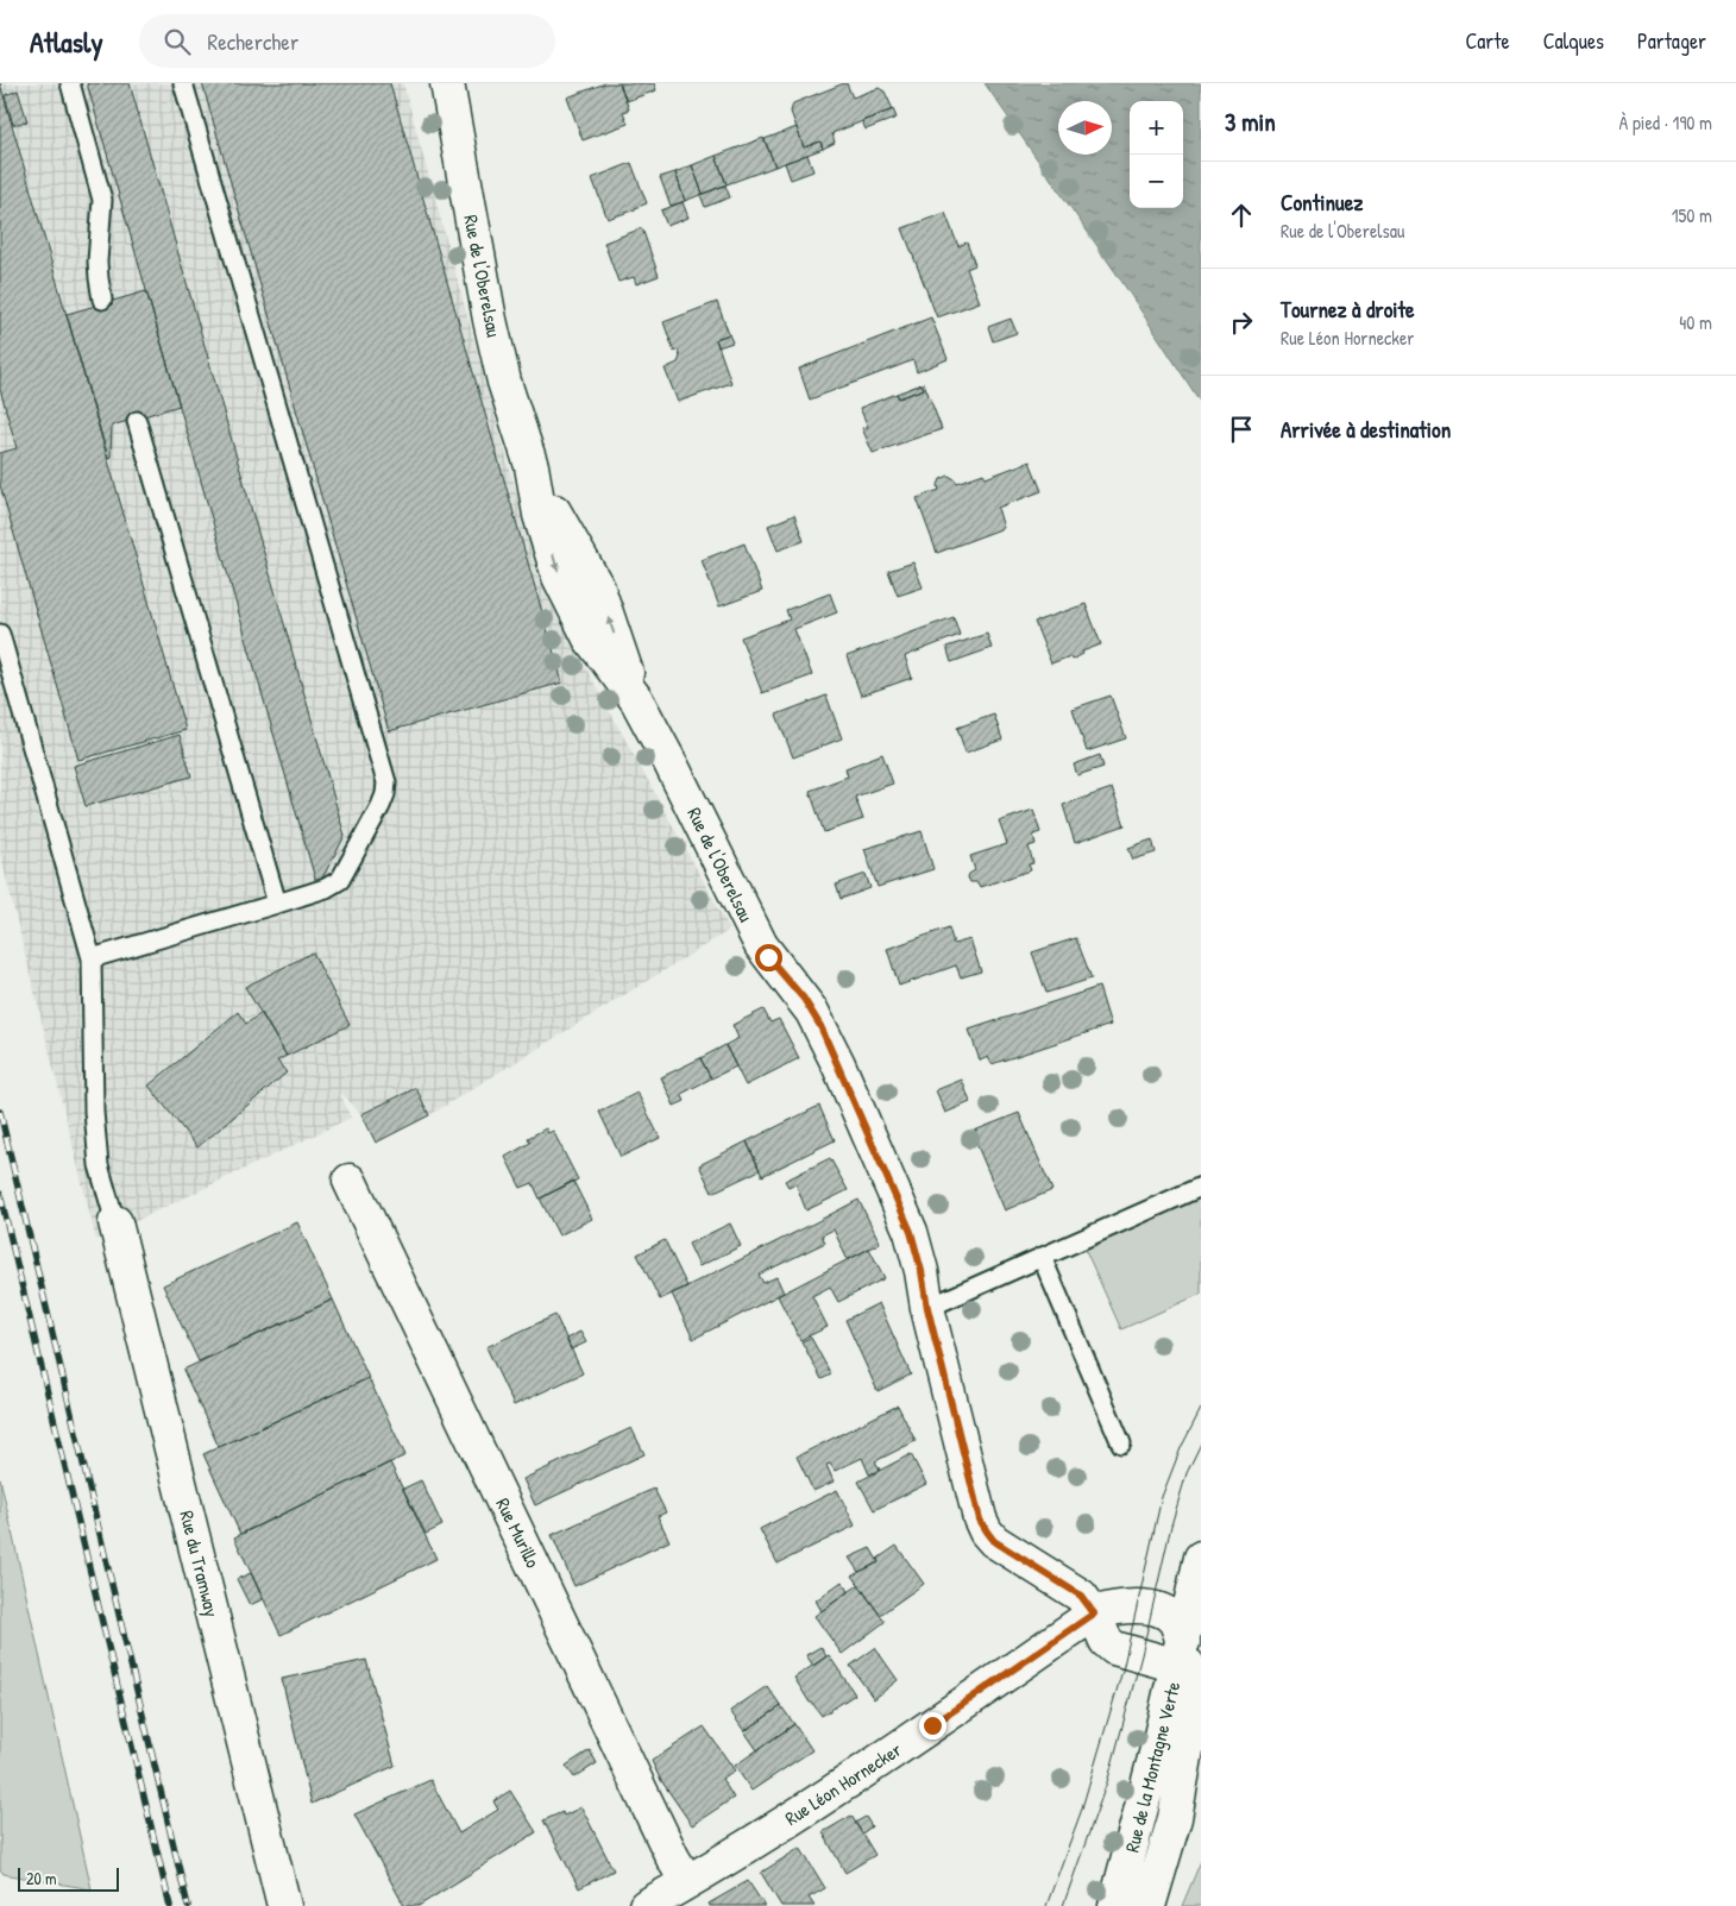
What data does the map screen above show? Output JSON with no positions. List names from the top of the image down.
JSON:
{
  "streets": {
    "street": [
      "Rue de l'Oberelsau",
      "Rue Murillo",
      "Rue du Tramway",
      "Rue de la Montagne Verte",
      "Rue Léon Hornecker"
    ]
  },
  "crossings": [
    ["Rue de l'Oberelsau", "Rue de la Montagne Verte"],
    ["Rue de l'Oberelsau", "Rue Léon Hornecker"],
    ["Rue Murillo", "Rue Léon Hornecker"]
  ],
  "scale_bar": "20 m",
  "north": "right",
  "page": {
    "header": "Atlasly",
    "search": "Rechercher",
    "nav": ["Carte", "Calques", "Partager"],
    "heading": ["3 min", "À pied · 190 m"],
    "map_buttons": ["+", "−"],
    "list": [
      ["Continuez", "Rue de l'Oberelsau", "150 m"],
      ["Tournez à droite", "Rue Léon Hornecker", "40 m"],
      "Arrivée à destination"
    ],
    "scale": "20 m"
  }
}
